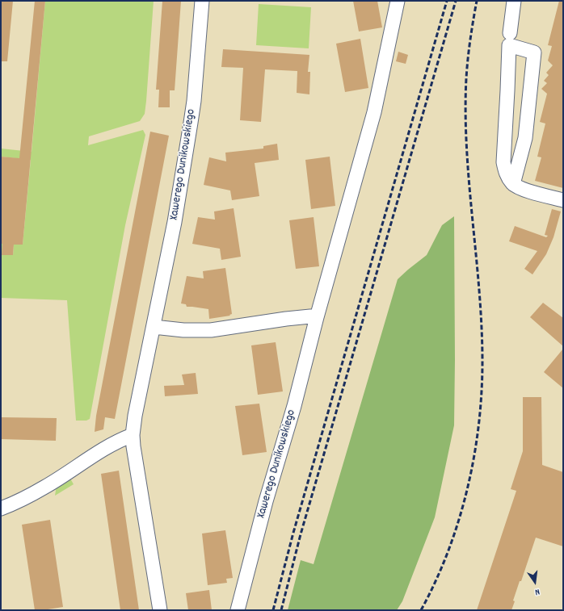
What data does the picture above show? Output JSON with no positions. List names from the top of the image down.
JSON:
{
  "streets": {
    "street": ["Xawerego Dunikowskiego"]
  },
  "north": "bottom"
}
